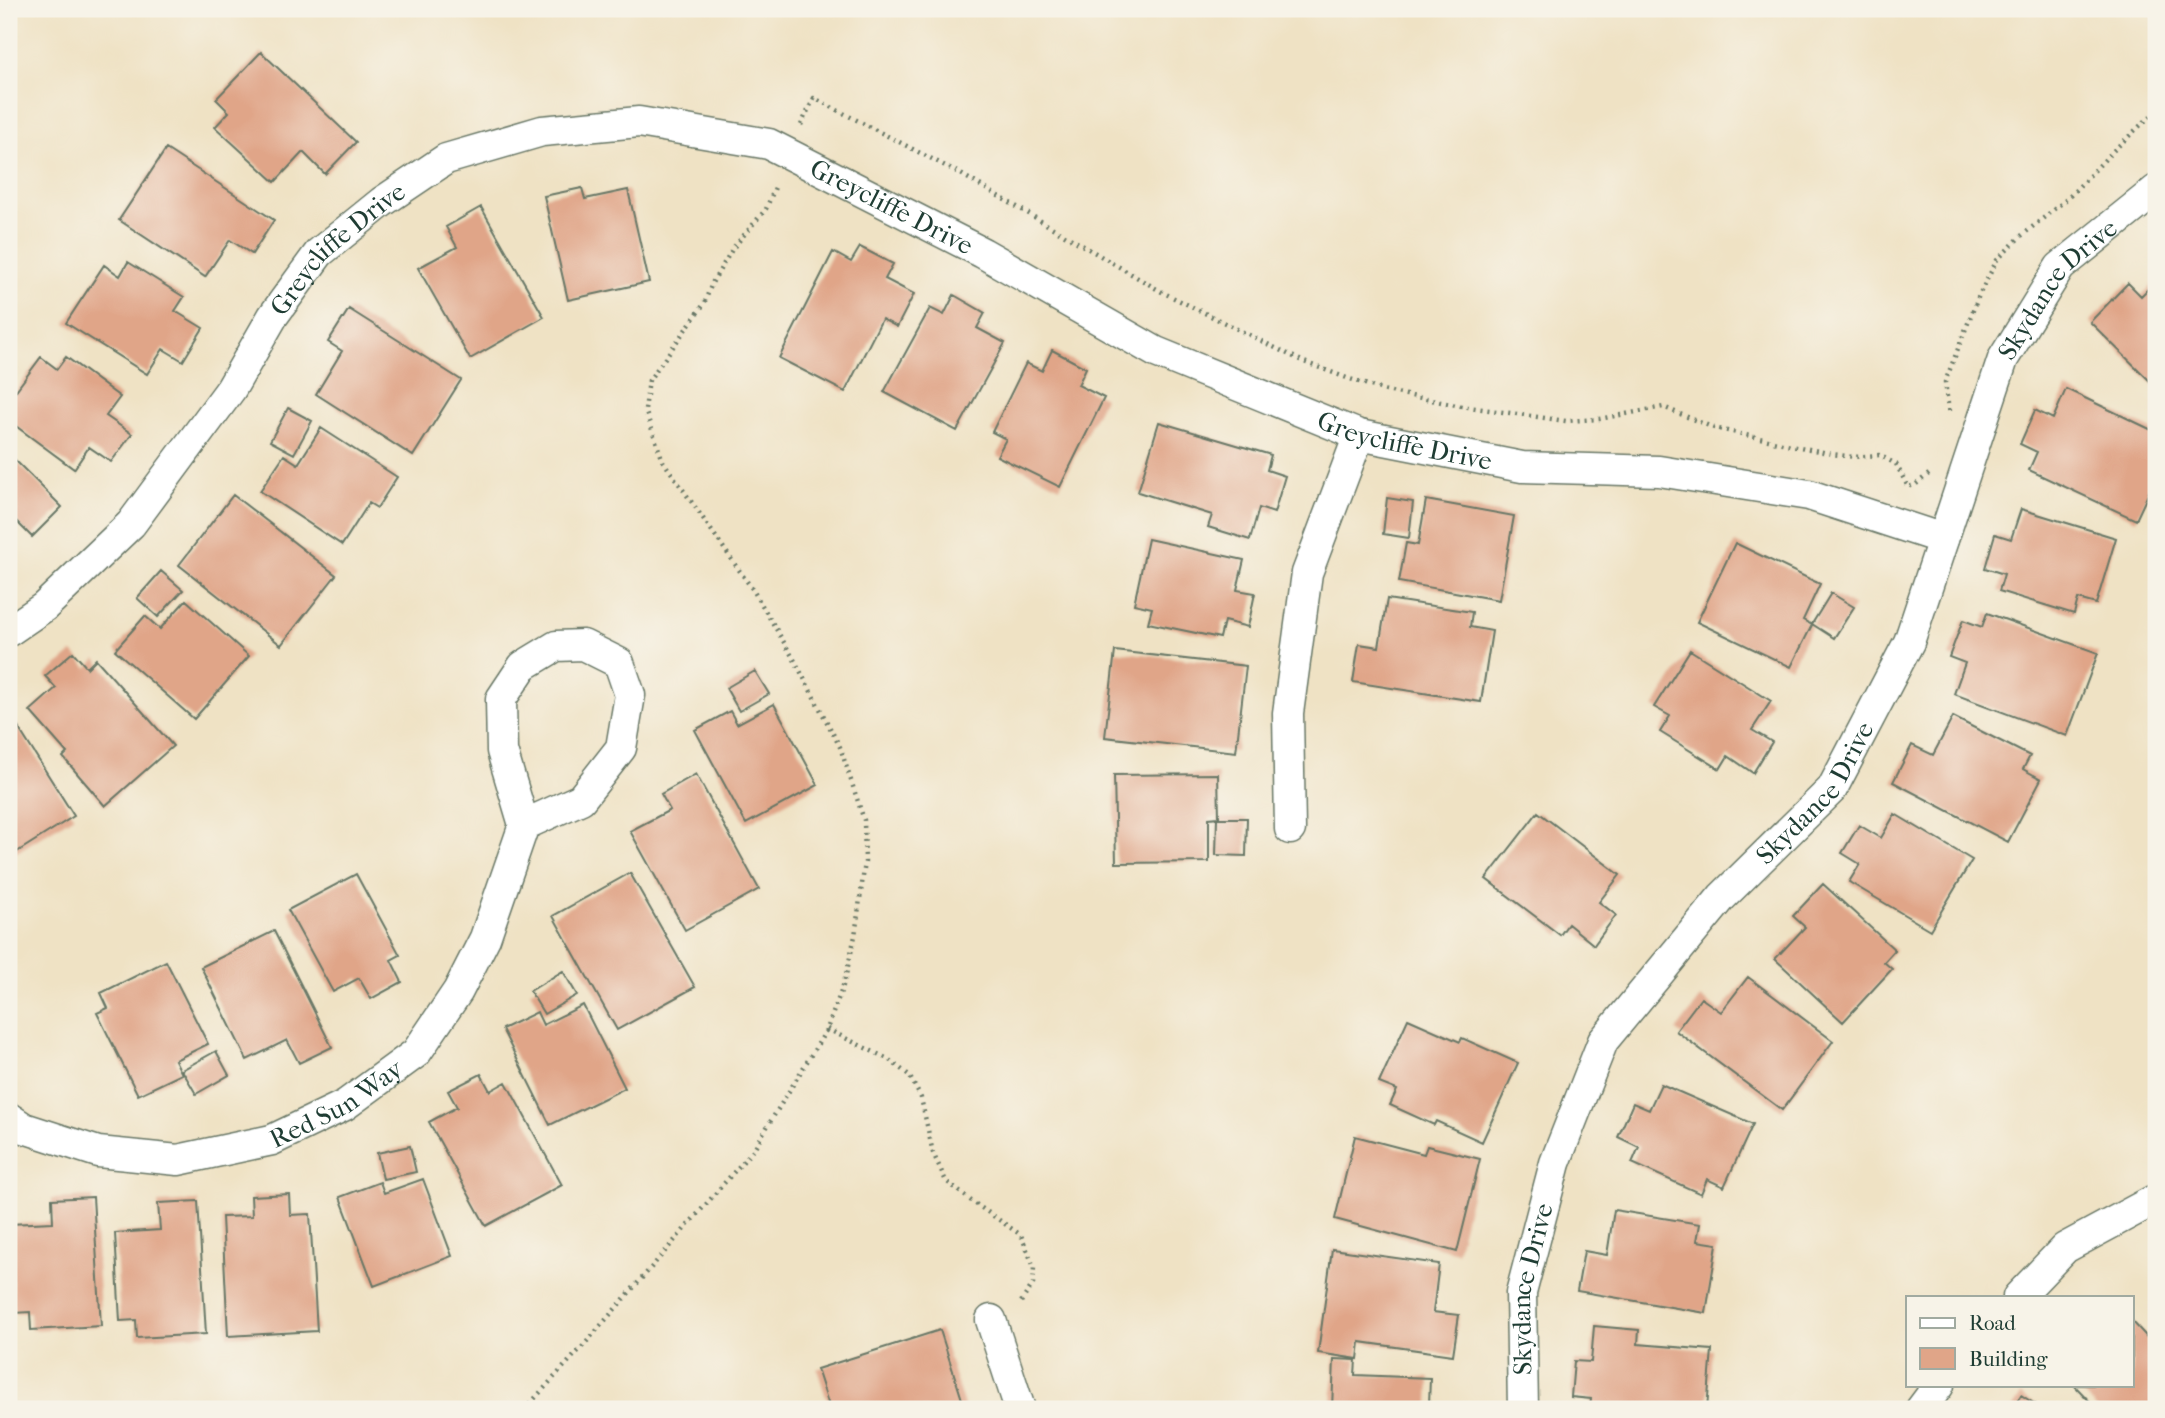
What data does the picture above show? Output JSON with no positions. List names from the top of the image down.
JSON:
{
  "streets": {
    "street": ["Greycliffe Drive", "Skydance Drive", "Red Sun Way"]
  },
  "crossings": [
    ["Greycliffe Drive", "Skydance Drive"]
  ],
  "legend": ["Road", "Building"]
}
